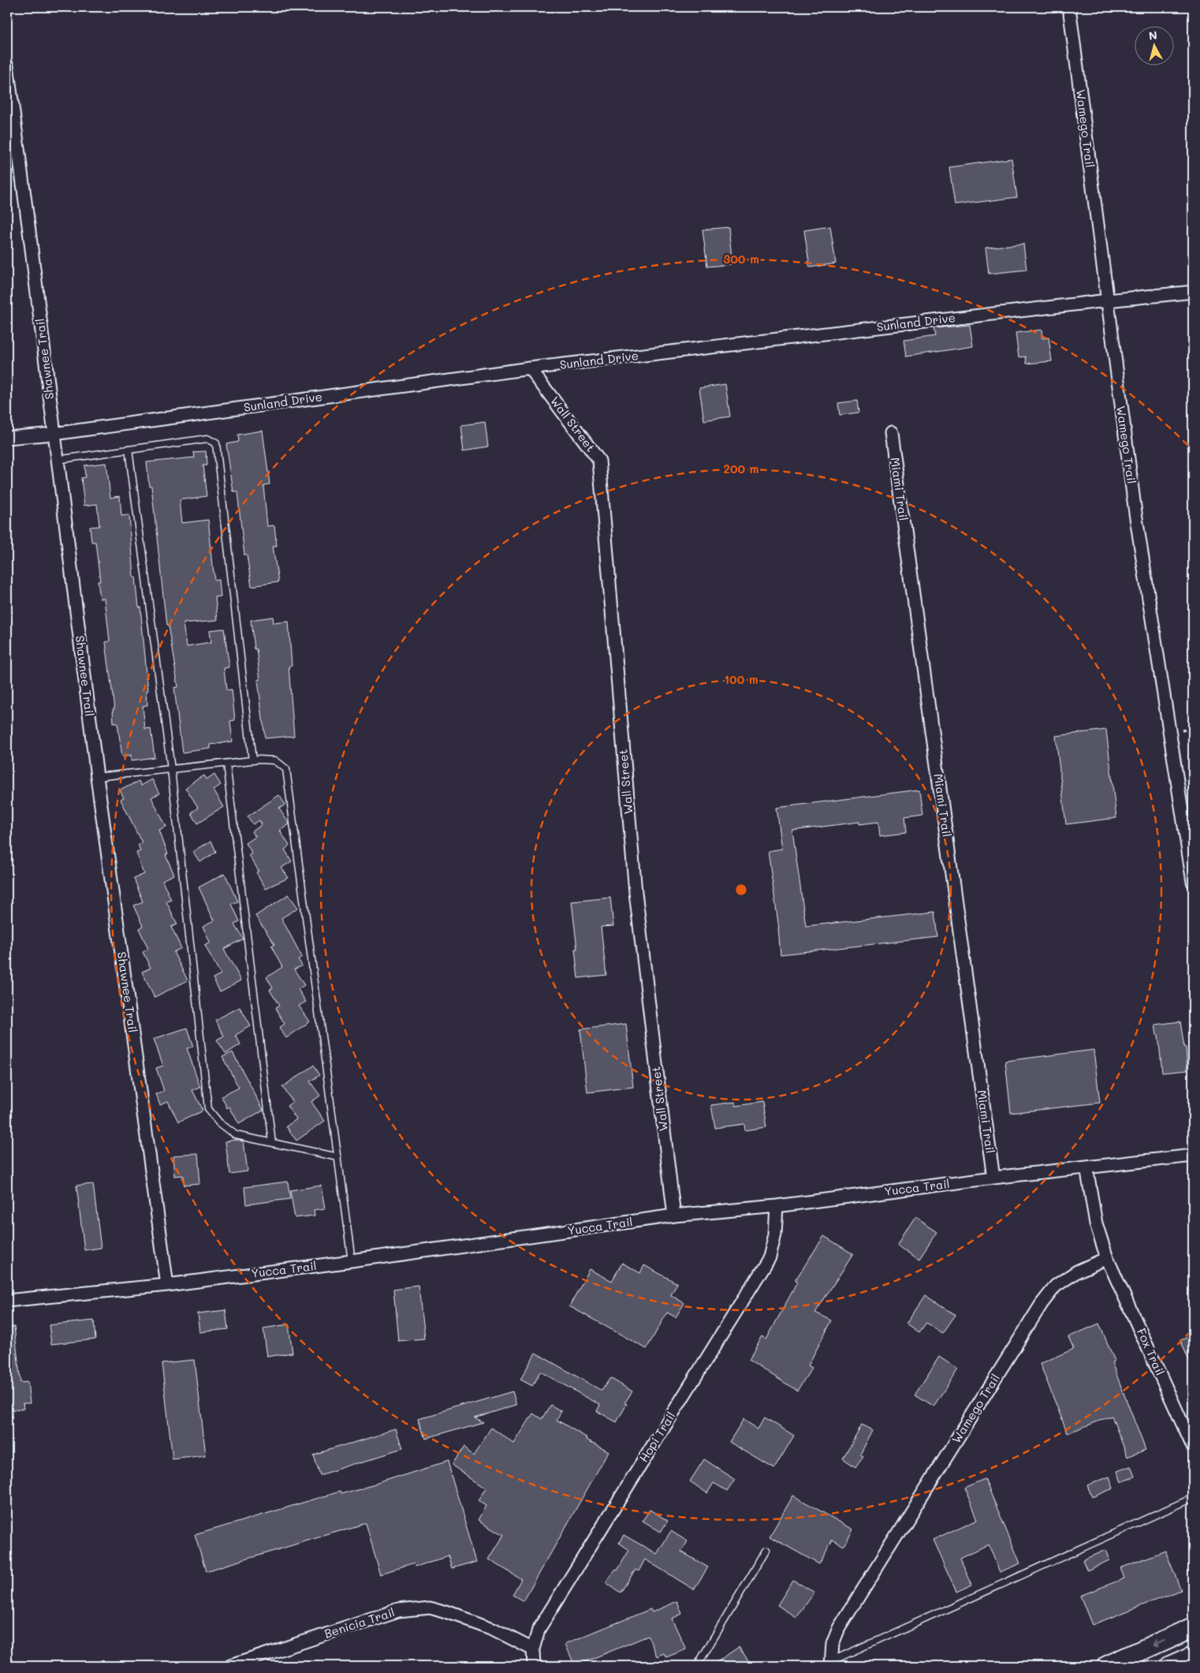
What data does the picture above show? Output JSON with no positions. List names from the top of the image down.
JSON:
{
  "streets": {
    "street": [
      "Wamego Trail",
      "Sunland Drive",
      "Shawnee Trail",
      "Wall Street",
      "Miami Trail",
      "Yucca Trail",
      "Fox Trail",
      "Hopi Trail",
      "Benicia Trail"
    ]
  },
  "crossings": [
    ["Wamego Trail", "Sunland Drive"],
    ["Wamego Trail", "Fox Trail"],
    ["Sunland Drive", "Shawnee Trail"],
    ["Sunland Drive", "Wall Street"],
    ["Shawnee Trail", "Yucca Trail"],
    ["Wall Street", "Yucca Trail"],
    ["Miami Trail", "Yucca Trail"],
    ["Yucca Trail", "Hopi Trail"],
    ["Hopi Trail", "Benicia Trail"]
  ],
  "north": "top",
  "rings": ["300 m", "200 m", "100 m"]
}
